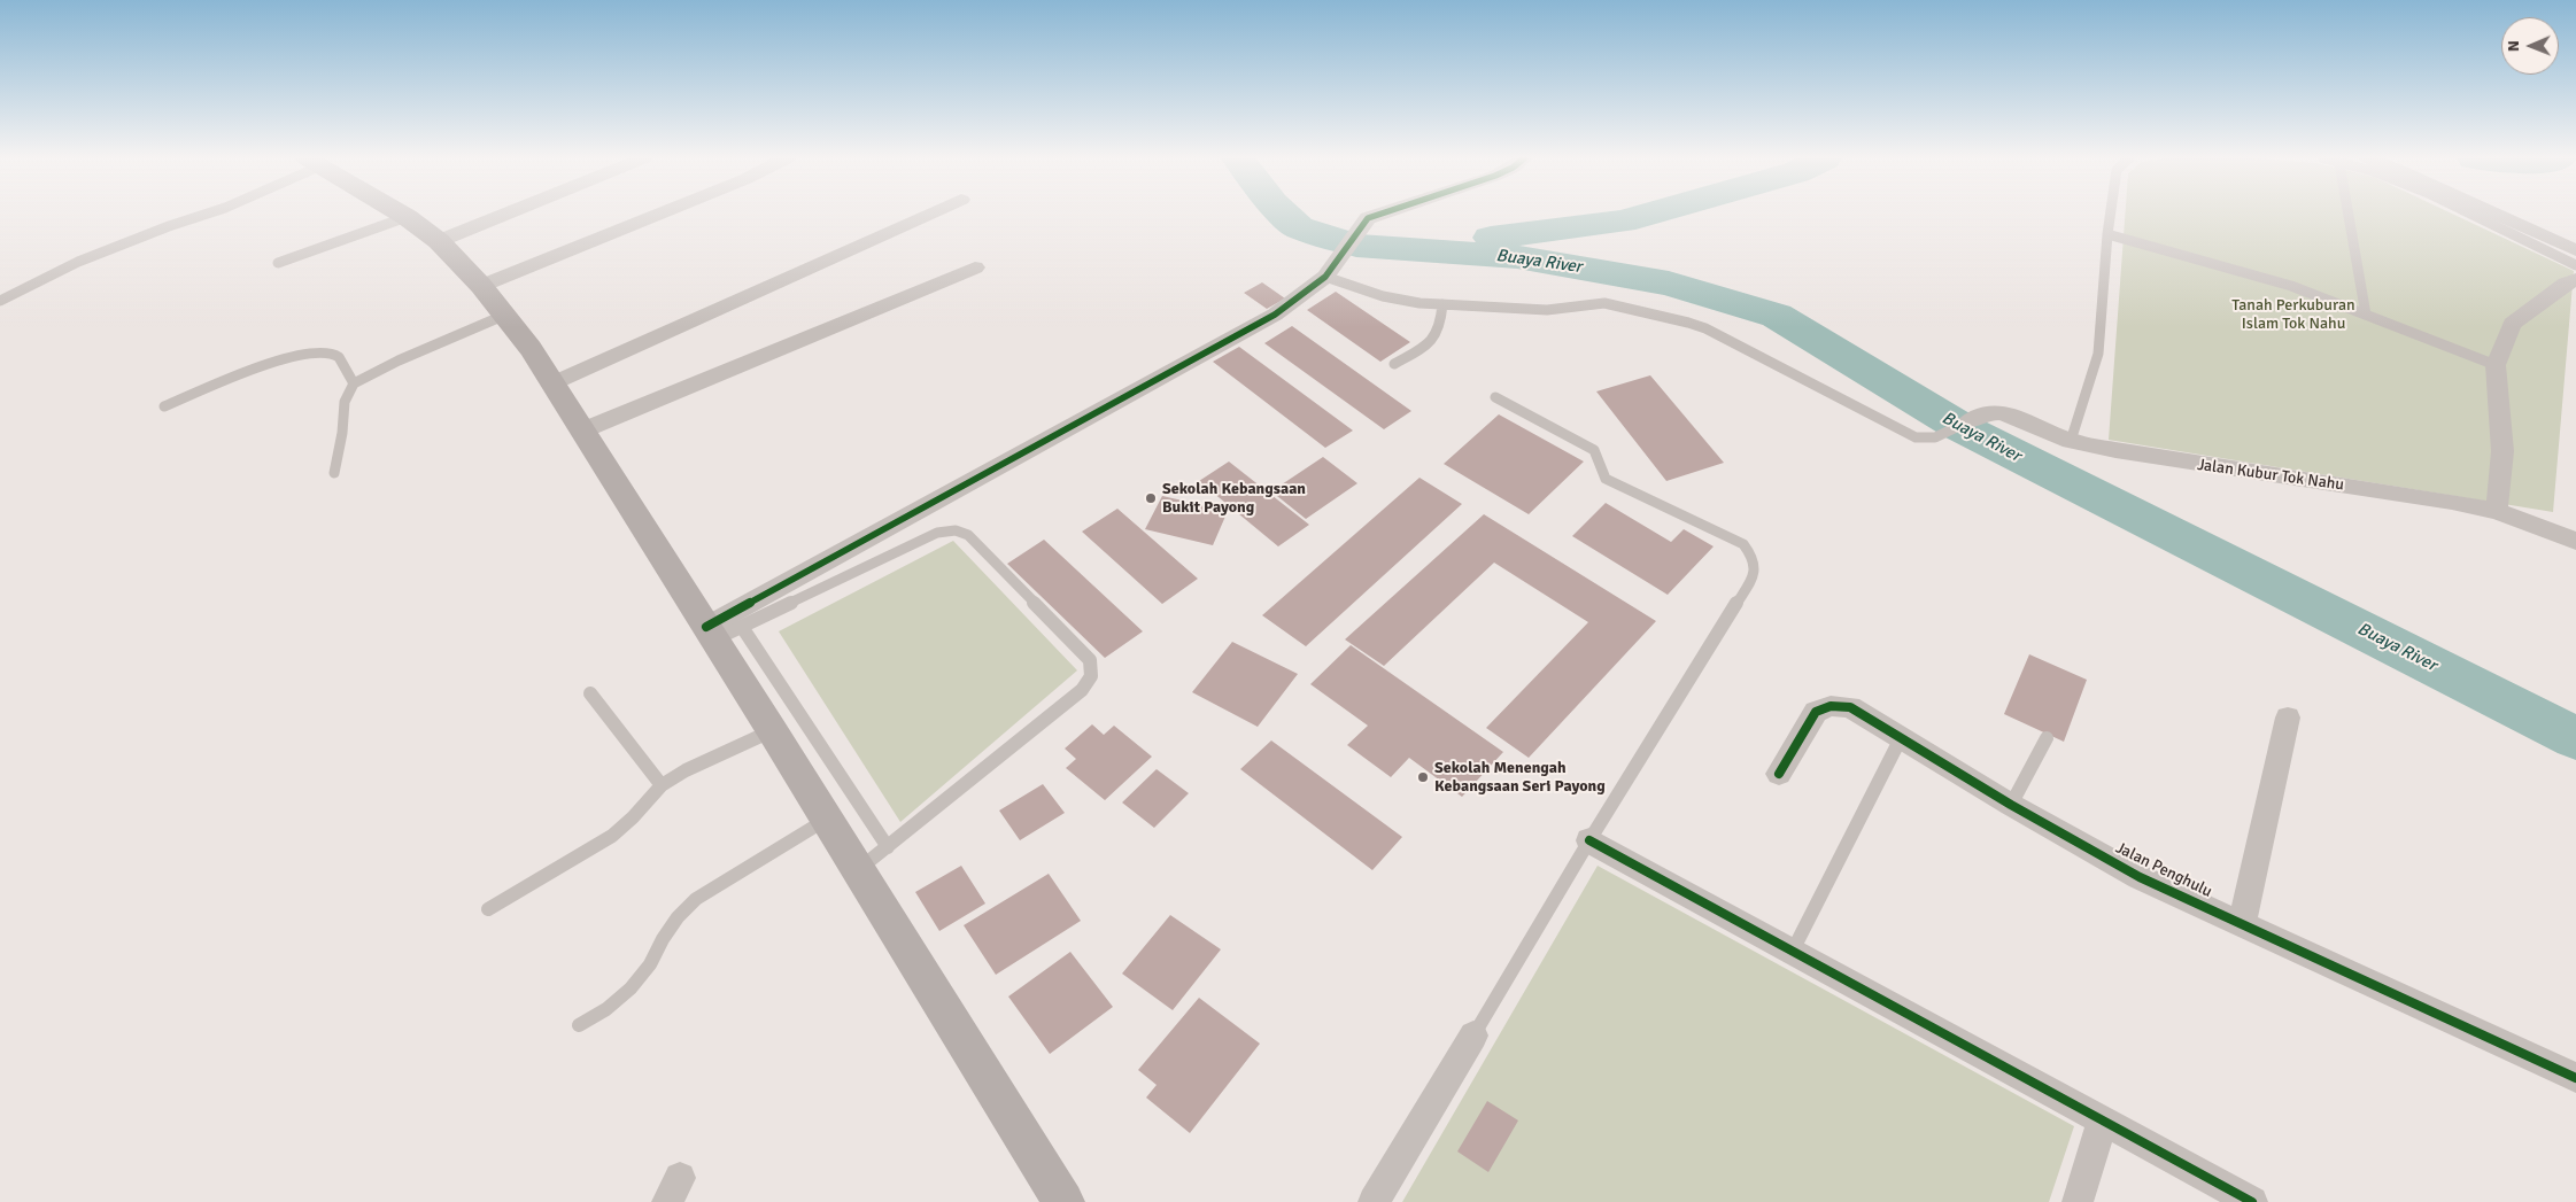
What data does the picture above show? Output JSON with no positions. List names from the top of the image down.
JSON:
{
  "streets": {
    "street": ["Jalan Kubur Tok Nahu", "Jalan Penghulu"]
  },
  "water": ["Buaya River"],
  "parks": ["Tanah Perkuburan Islam Tok Nahu"],
  "places": ["Sekolah Kebangsaan Bukit Payong", "Sekolah Menengah Kebangsaan Seri Payong"],
  "north": "left"
}
